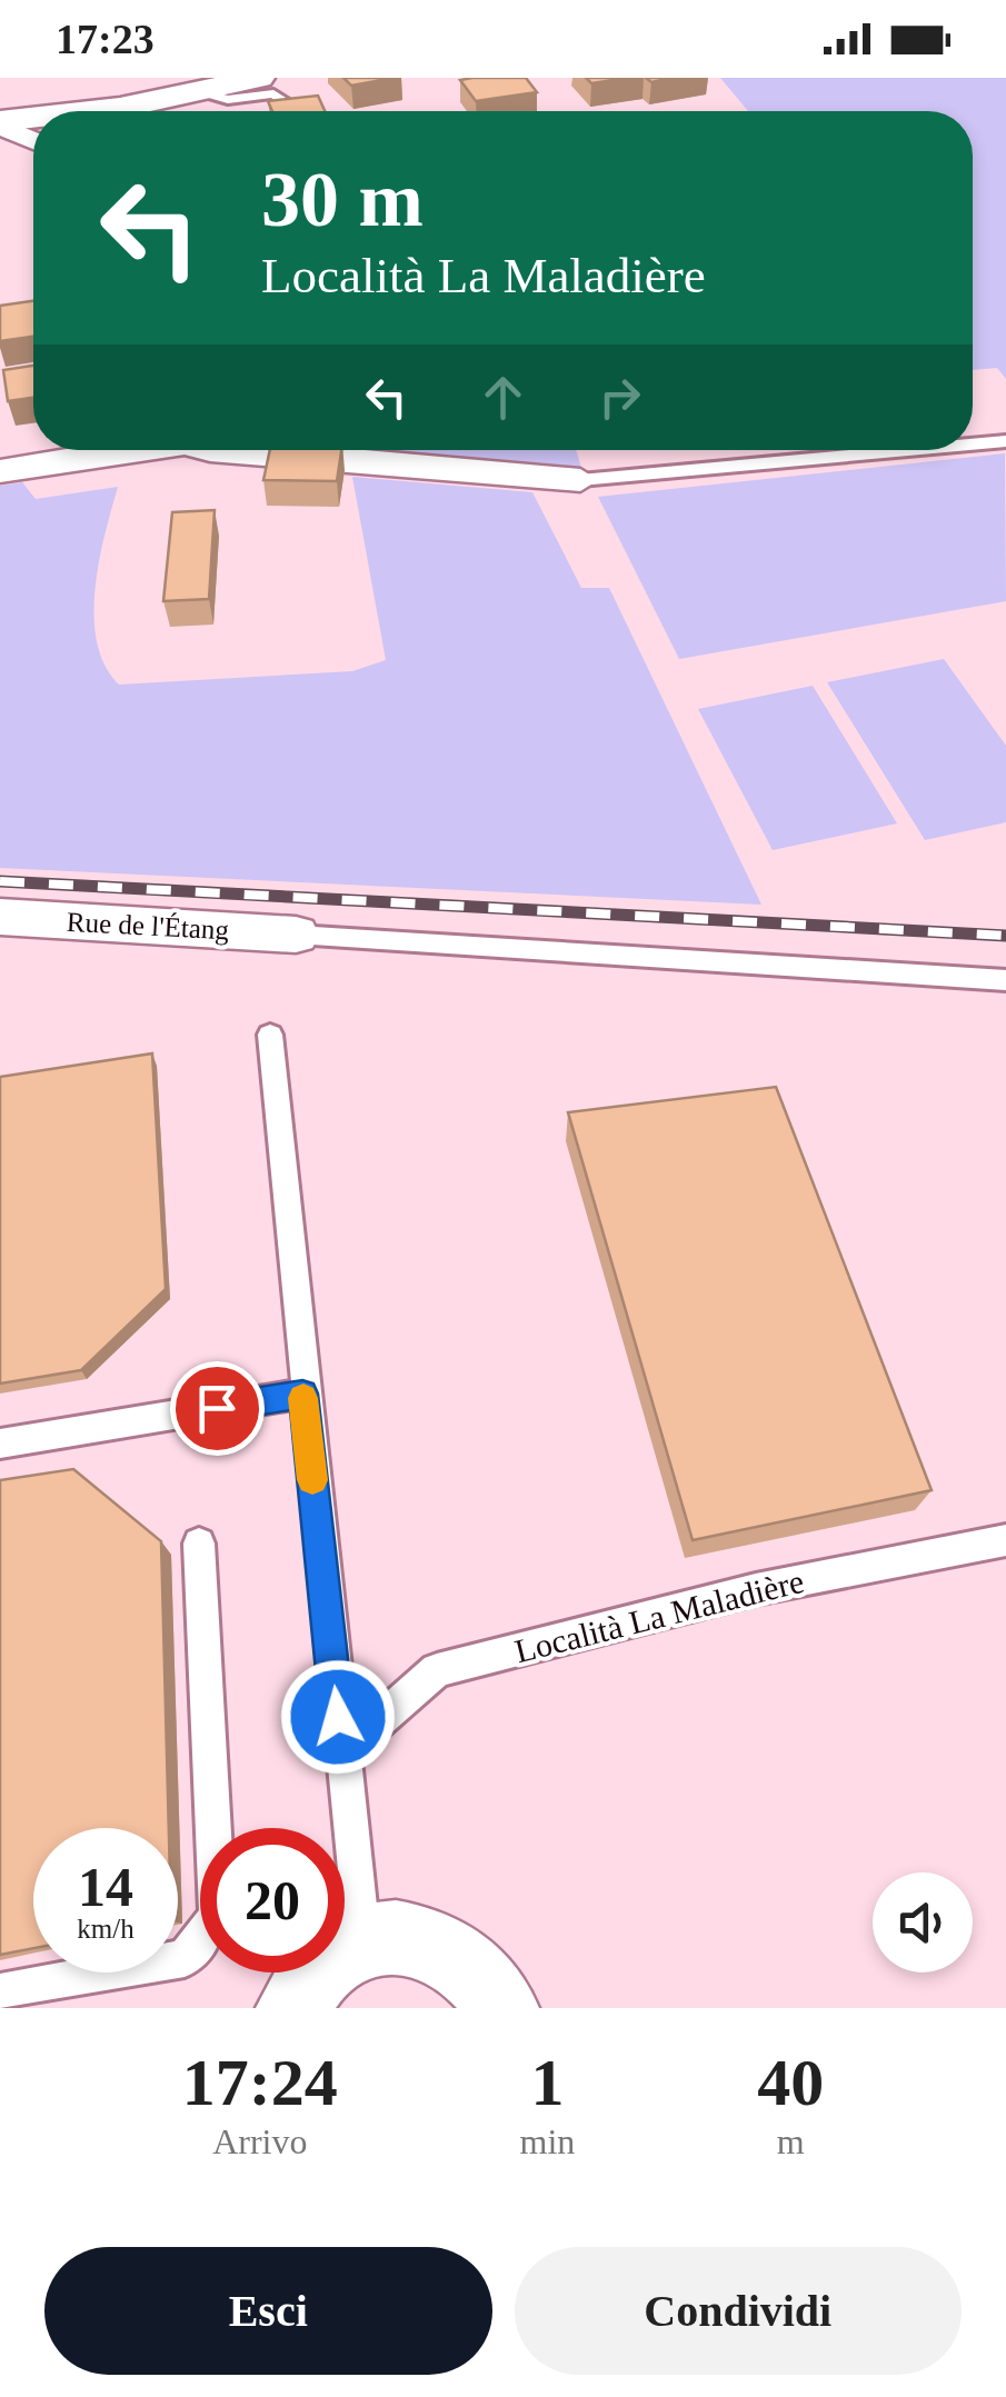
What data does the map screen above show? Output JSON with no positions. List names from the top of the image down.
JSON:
{
  "streets": {
    "street": ["Rue de l'Étang"],
    "lane": ["Località La Maladière"]
  },
  "page": {
    "status": "17:23",
    "turn": ["30 m", "Località La Maladière"],
    "speed": "14 km/h",
    "limit": "20",
    "eta": [
      "17:24",
      "Arrivo",
      "1",
      "min",
      "40",
      "m"
    ],
    "buttons": ["Esci", "Condividi"]
  }
}
